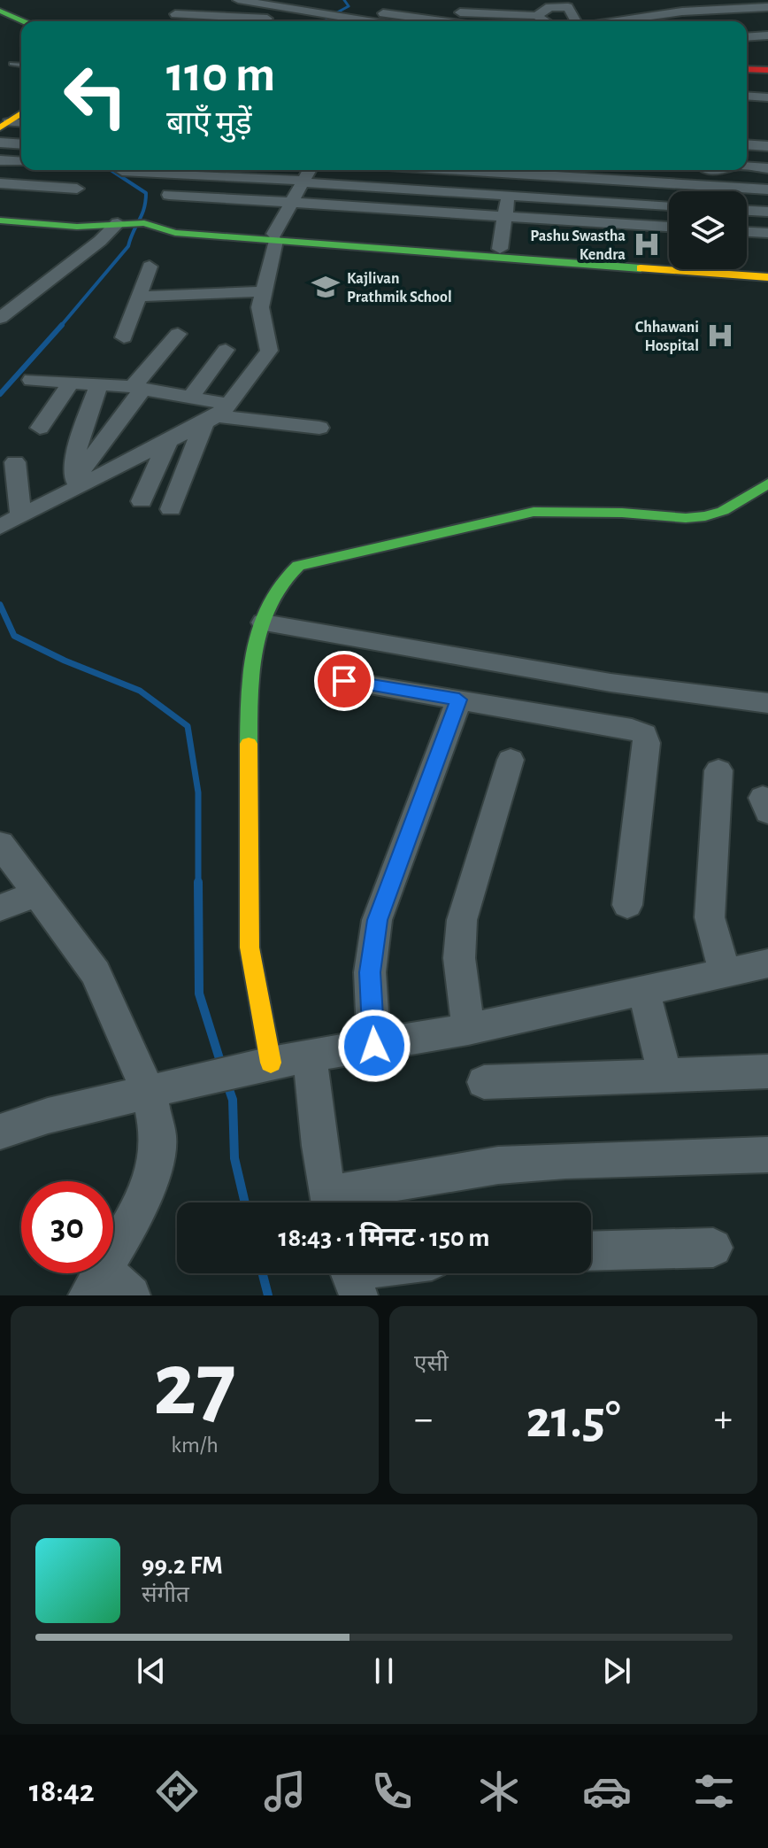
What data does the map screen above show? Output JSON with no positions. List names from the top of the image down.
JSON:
{
  "places": {
    "hospital": ["Pashu Swastha Kendra", "Chhawani Hospital"],
    "school or university": ["Kajlivan Prathmik School"]
  },
  "page": {
    "turn": ["110 m", "बाएँ मुड़ें"],
    "limit": "30",
    "trip": "18:43 · 1 मिनट · 150 m",
    "tile": [
      ["27", "km/h"],
      "एसी"
    ],
    "heat": ["−", "21.5°", "+"],
    "song": ["99.2 FM", "संगीत"],
    "tabs": "18:42"
  }
}
